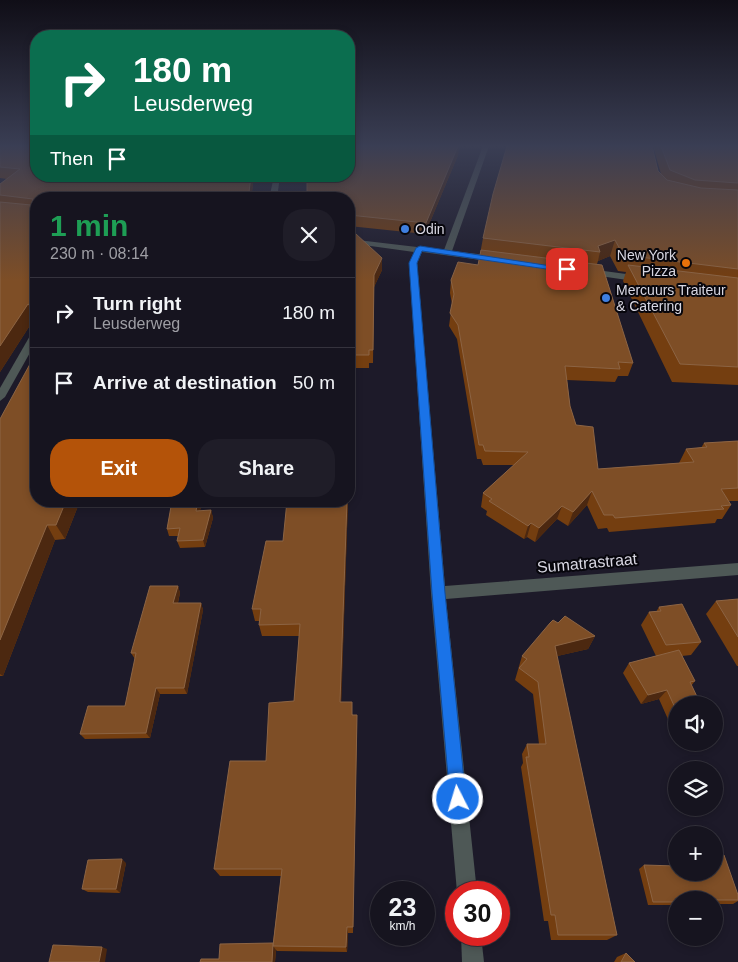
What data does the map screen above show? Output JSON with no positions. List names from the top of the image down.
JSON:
{
  "streets": {
    "street": ["Sumatrastraat"]
  },
  "places": ["Odin", "New York Pizza", "Mercuurs Traiteur & Catering"],
  "page": {
    "turn": ["180 m", "Leusderweg"],
    "then": "Then",
    "heading": ["1 min", "230 m · 08:14"],
    "list": [
      {
        "name": "Turn right",
        "note": "Leusderweg",
        "value": "180 m"
      },
      {
        "name": "Arrive at destination",
        "value": "50 m"
      }
    ],
    "buttons": ["Exit", "Share"],
    "map_buttons": ["+", "−"],
    "speed": "23 km/h",
    "limit": "30"
  }
}
